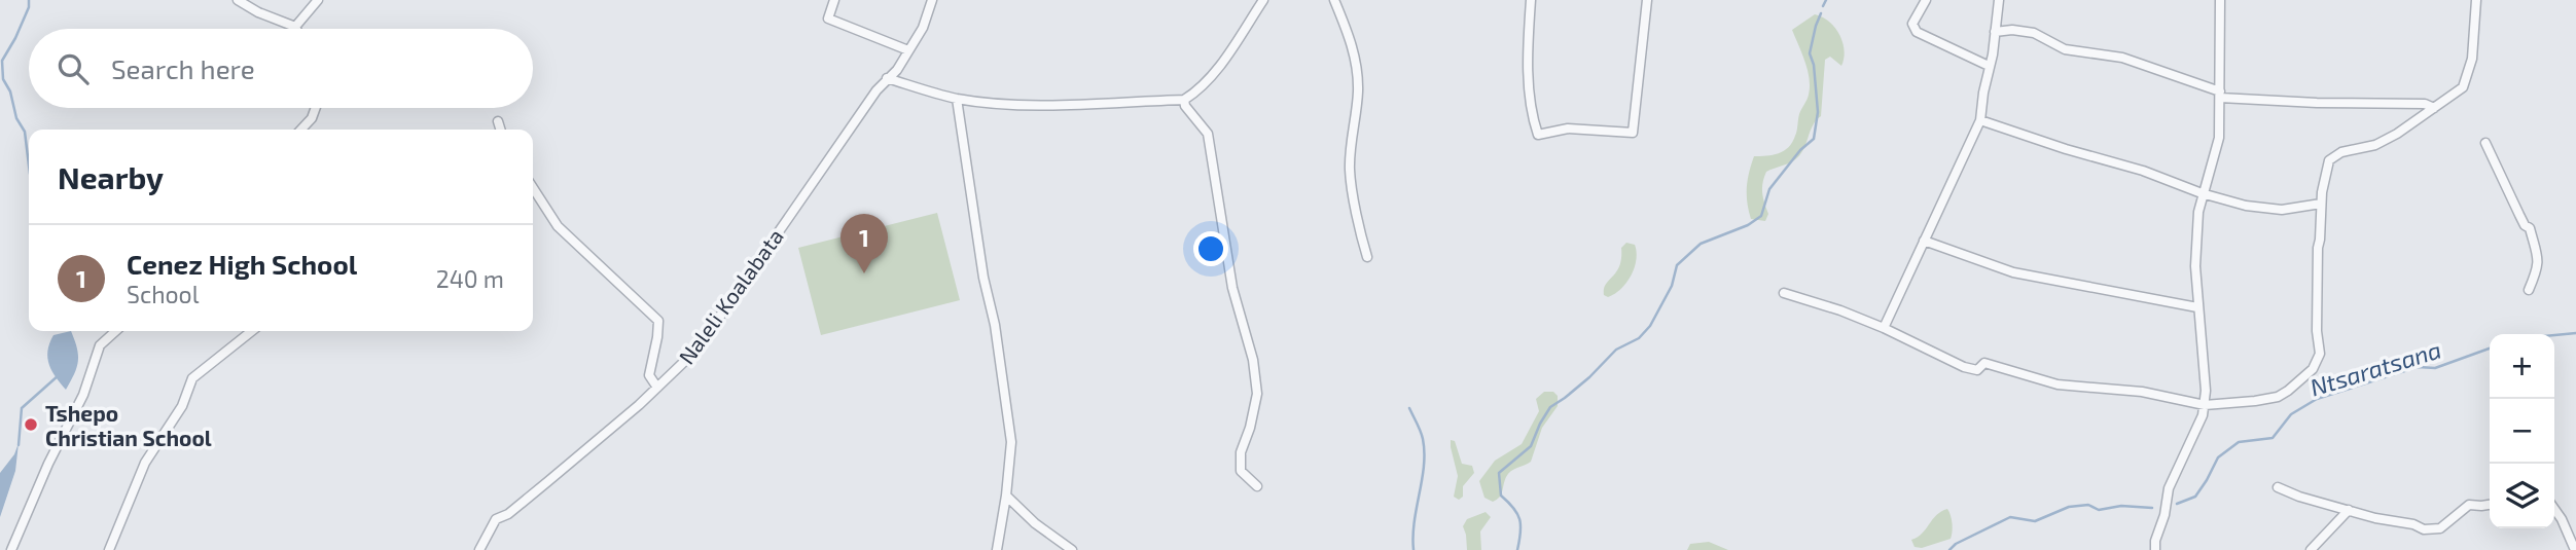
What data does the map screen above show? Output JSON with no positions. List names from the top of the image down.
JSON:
{
  "streets": {
    "street": ["Naleli Koalabata"]
  },
  "water": ["Ntsaratsana"],
  "places": ["Tshepo Christian School"],
  "page": {
    "search": "Search here",
    "heading": "Nearby",
    "pins": "1",
    "list": [
      {
        "mark": "1",
        "name": "Cenez High School",
        "note": "School",
        "value": "240 m"
      }
    ],
    "map_buttons": ["+", "−"]
  }
}
